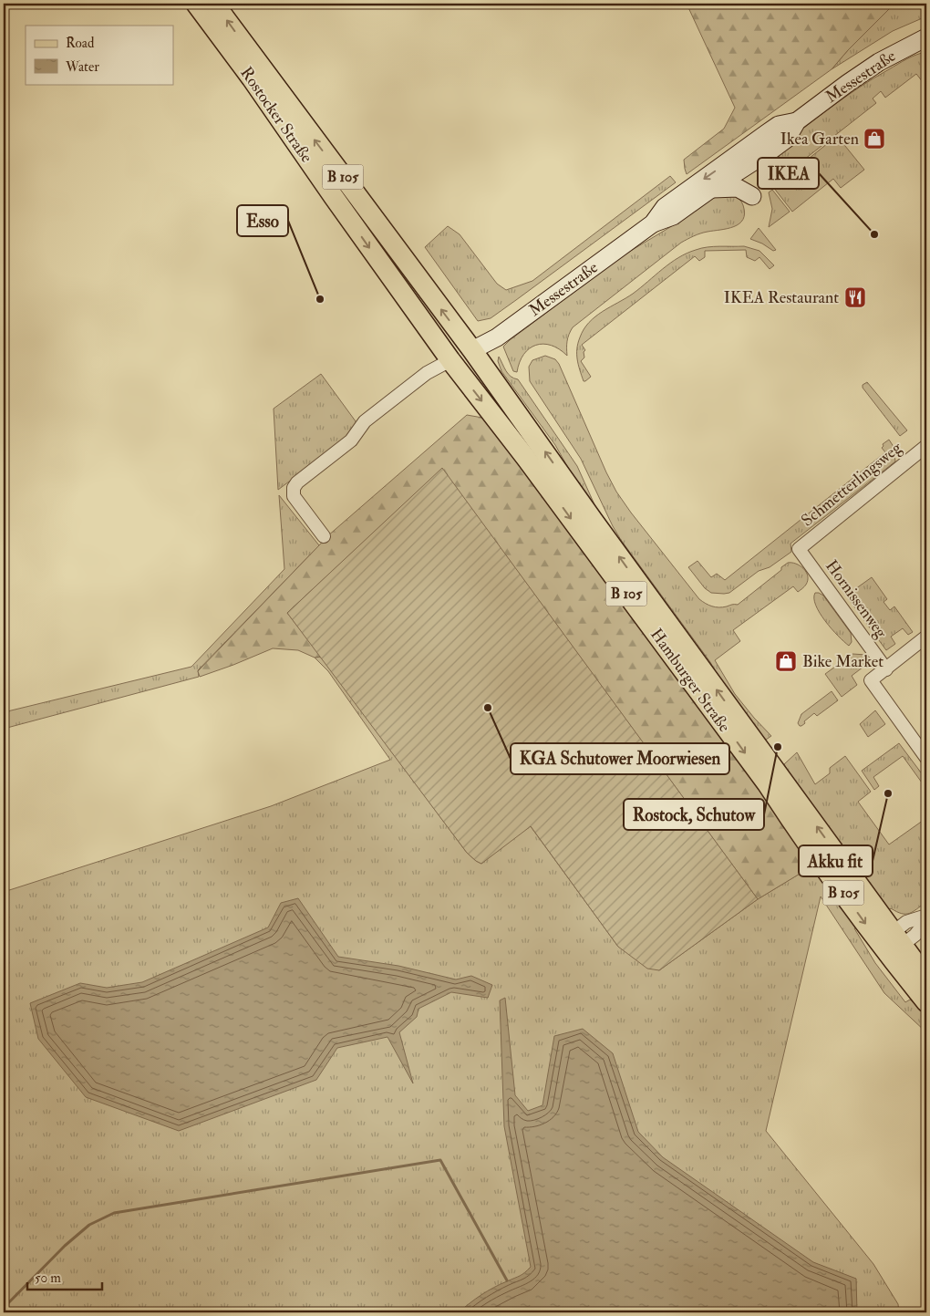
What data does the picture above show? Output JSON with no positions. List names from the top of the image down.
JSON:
{
  "streets": {
    "main road": [
      "Messestraße",
      "Rostocker Straße",
      "B 105",
      "Hamburger Straße"
    ],
    "street": ["Schmetterlingsweg", "Hornissenweg"]
  },
  "crossings": [
    ["Messestraße", "Rostocker Straße"],
    ["Messestraße", "Hamburger Straße"],
    ["Rostocker Straße", "Hamburger Straße"],
    ["Schmetterlingsweg", "Hornissenweg"]
  ],
  "places": {
    "shop": ["Ikea Garten", "Bike Market"],
    "other": [
      "IKEA",
      "Esso",
      "KGA Schutower Moorwiesen",
      "Rostock, Schutow",
      "Akku fit"
    ],
    "restaurant": ["IKEA Restaurant"]
  },
  "legend": ["Road", "Water"],
  "scale_bar": "50 m"
}
